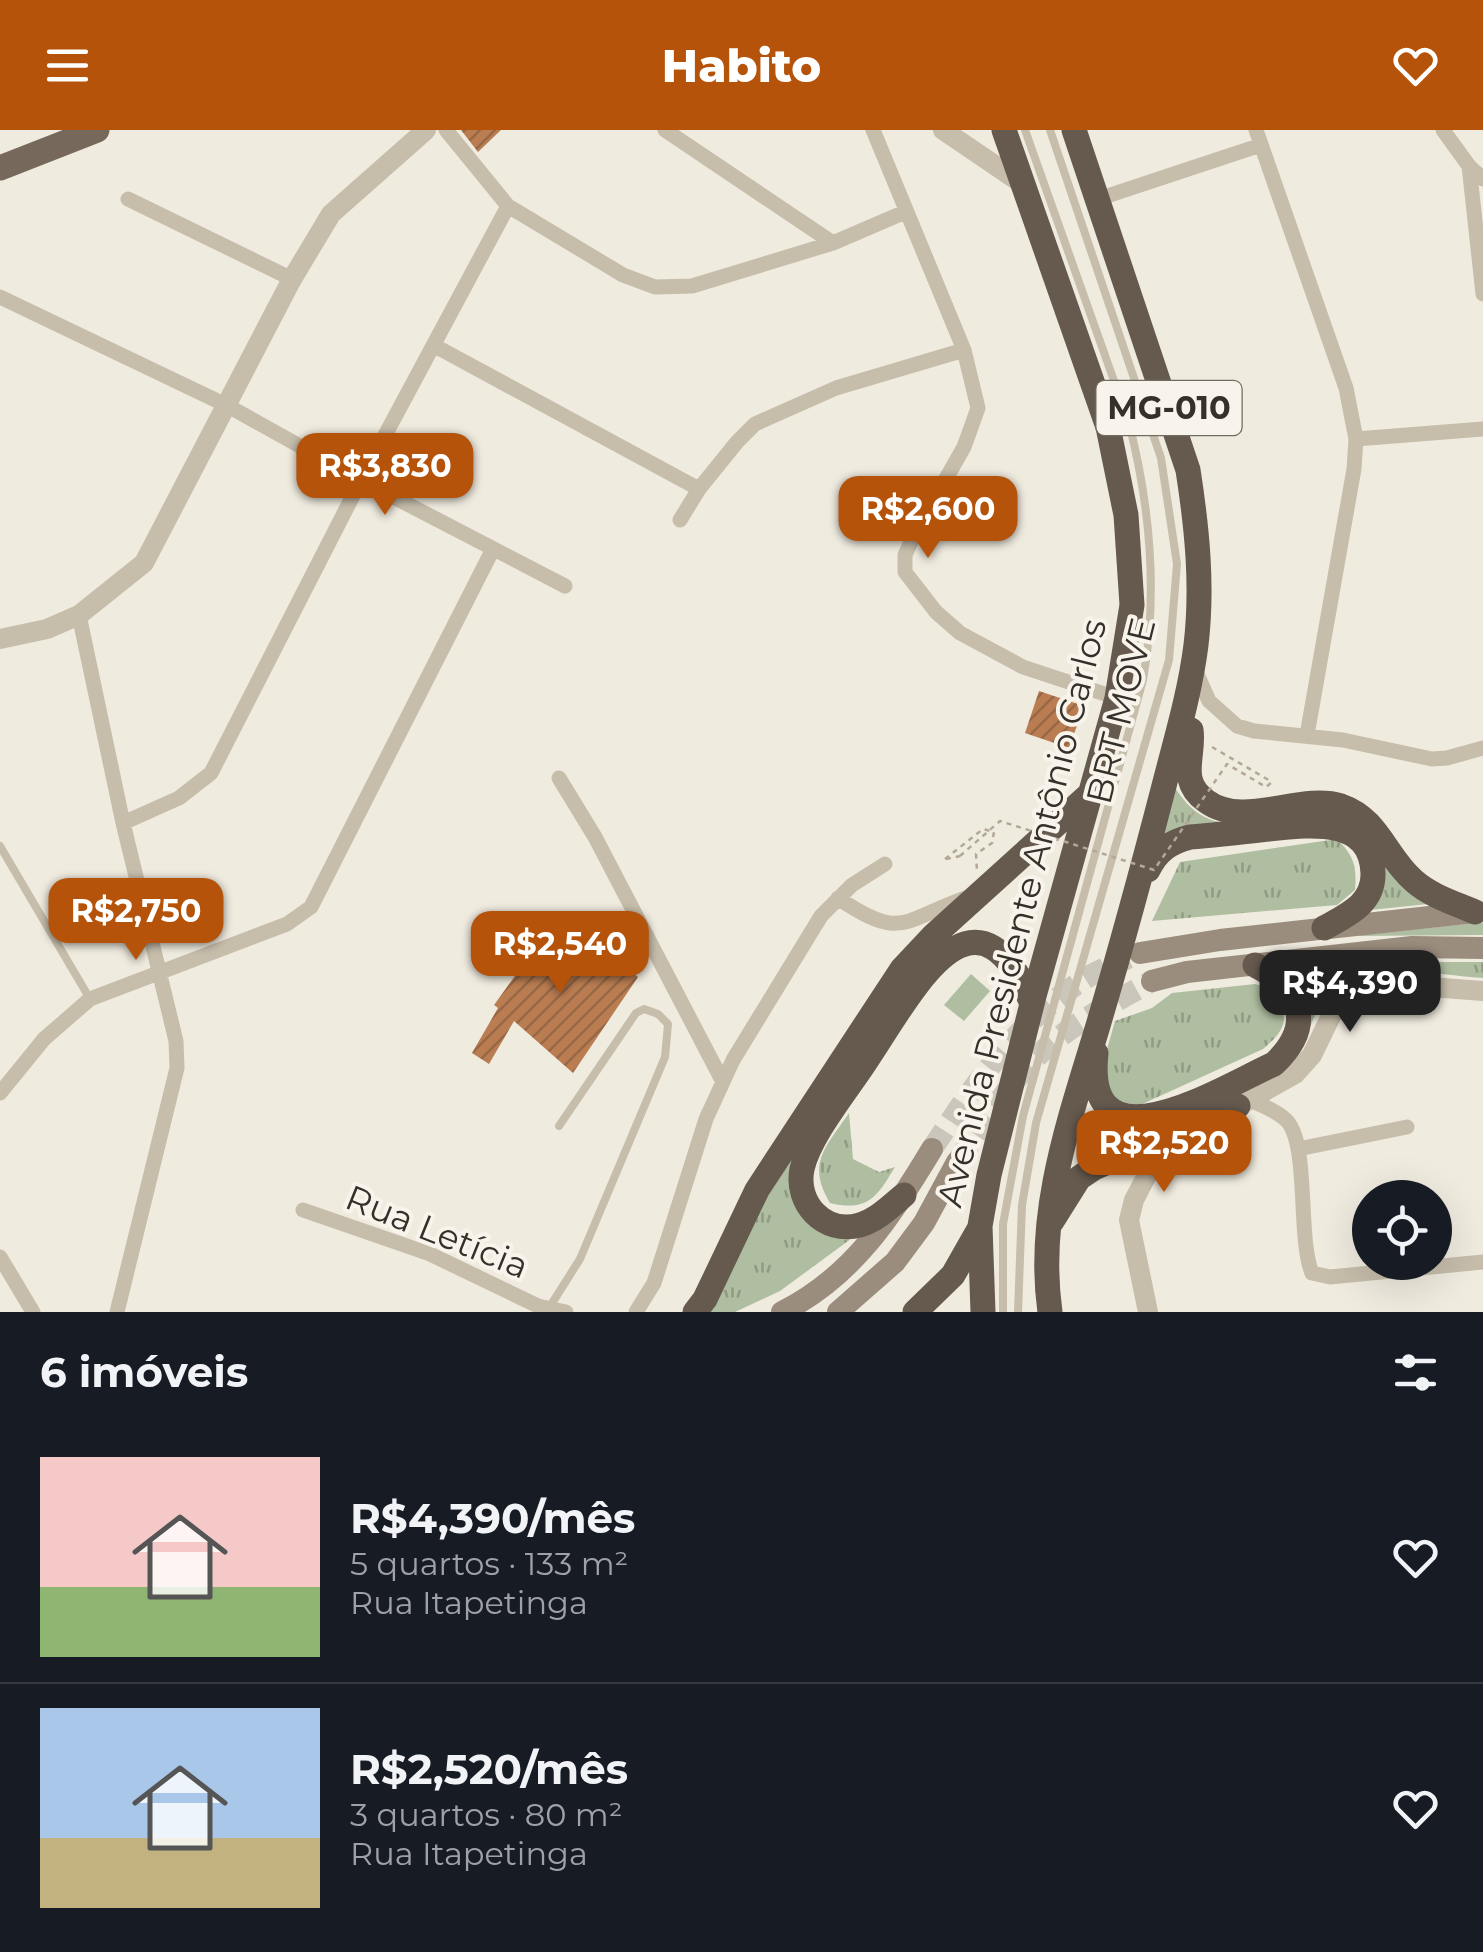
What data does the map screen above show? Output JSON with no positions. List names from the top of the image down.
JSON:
{
  "streets": {
    "highway": ["MG-010", "Avenida Presidente Antônio Carlos"],
    "street": ["Rua Letícia"],
    "lane": ["BRT MOVE"]
  },
  "page": {
    "header": "Habito",
    "price": [
      "R$3,830",
      "R$2,600",
      "R$2,750",
      "R$2,540",
      "R$4,390",
      "R$2,520"
    ],
    "heading": "6 imóveis",
    "list": [
      {
        "name": "R$4,390/mês",
        "note": "5 quartos · 133 m² · Rua Itapetinga"
      },
      {
        "name": "R$2,520/mês",
        "note": "3 quartos · 80 m² · Rua Itapetinga"
      }
    ]
  }
}
